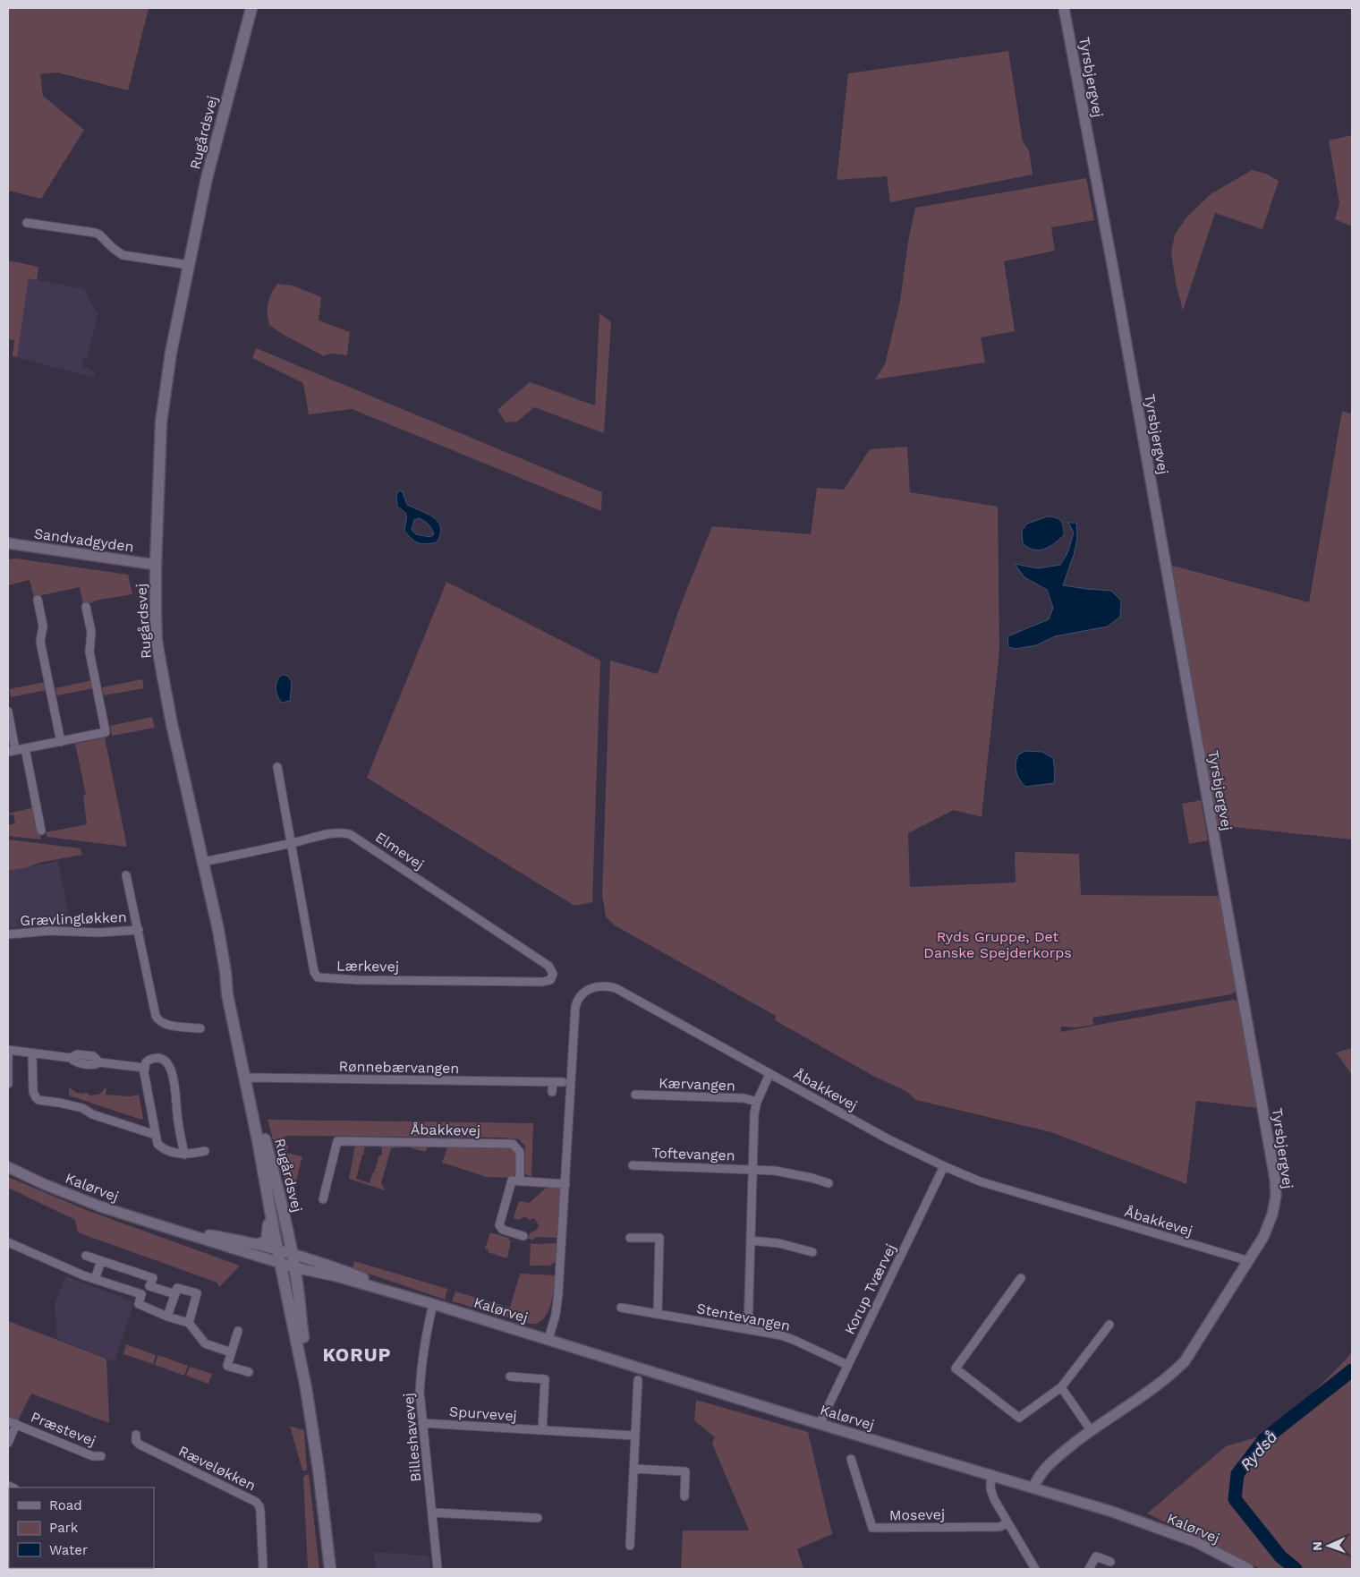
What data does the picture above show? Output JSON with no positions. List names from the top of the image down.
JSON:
{
  "streets": {
    "main road": ["Rugårdsvej"],
    "street": [
      "Tyrsbjergvej",
      "Sandvadgyden",
      "Elmevej",
      "Grævlingløkken",
      "Lærkevej",
      "Rønnebærvangen",
      "Kærvangen",
      "Åbakkevej",
      "Toftevangen",
      "Kalørvej",
      "Korup Tværvej",
      "Stentevangen",
      "Spurvevej",
      "Præstevej",
      "Billeshavevej",
      "Ræveløkken",
      "Mosevej"
    ]
  },
  "crossings": [
    ["Tyrsbjergvej", "Åbakkevej"],
    ["Tyrsbjergvej", "Kalørvej"],
    ["Rugårdsvej", "Sandvadgyden"],
    ["Rugårdsvej", "Elmevej"],
    ["Rugårdsvej", "Rønnebærvangen"],
    ["Rugårdsvej", "Kalørvej"],
    ["Elmevej", "Lærkevej"],
    ["Åbakkevej", "Kalørvej"],
    ["Åbakkevej", "Korup Tværvej"],
    ["Kalørvej", "Korup Tværvej"],
    ["Kalørvej", "Billeshavevej"],
    ["Korup Tværvej", "Stentevangen"],
    ["Spurvevej", "Billeshavevej"]
  ],
  "districts": ["KORUP"],
  "water": ["Rydså"],
  "parks": ["Ryds Gruppe, Det Danske Spejderkorps"],
  "legend": ["Road", "Park", "Water"],
  "north": "left"
}
